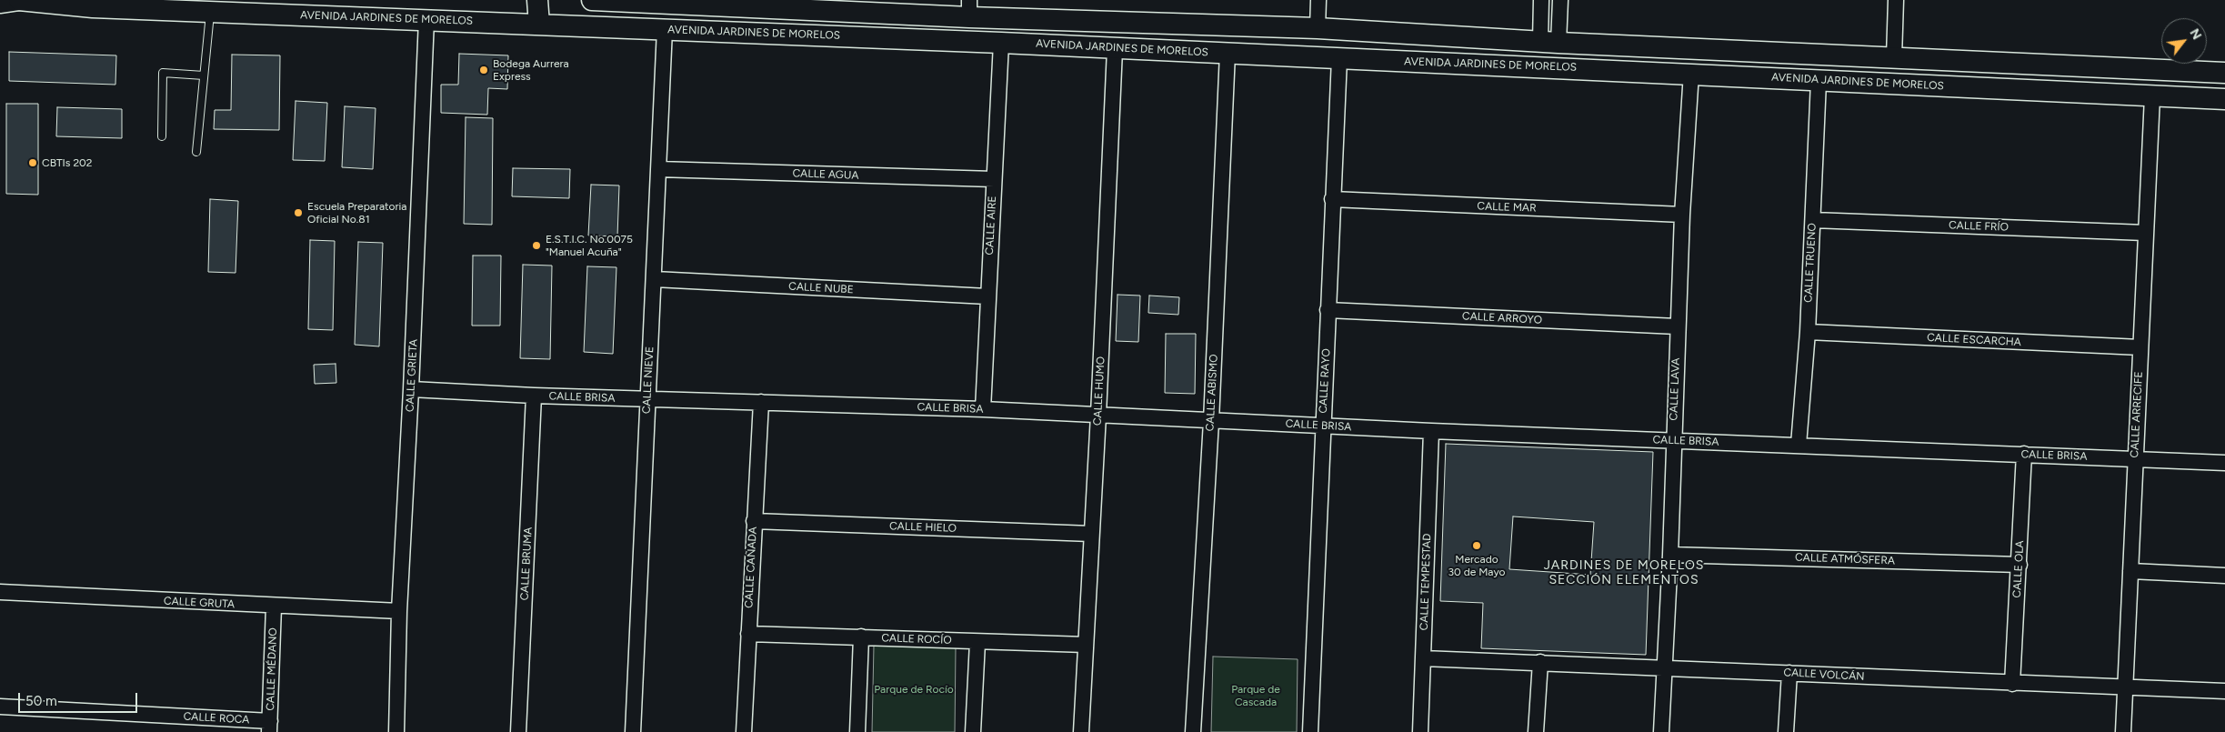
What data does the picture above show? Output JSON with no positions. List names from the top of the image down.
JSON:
{
  "streets": {
    "main road": ["AVENIDA JARDINES DE MORELOS"],
    "street": [
      "CALLE AGUA",
      "CALLE MAR",
      "CALLE AIRE",
      "CALLE FRÍO",
      "CALLE TRUENO",
      "CALLE NUBE",
      "CALLE ARROYO",
      "CALLE ESCARCHA",
      "CALLE GRIETA",
      "CALLE NIEVE",
      "CALLE RAYO",
      "CALLE LAVA",
      "CALLE HUMO",
      "CALLE ABISMO",
      "CALLE BRISA",
      "CALLE ARRECIFE",
      "CALLE HIELO",
      "CALLE ATMÓSFERA",
      "CALLE BRUMA",
      "CALLE CAÑADA",
      "CALLE OLA",
      "CALLE TEMPESTAD",
      "CALLE GRUTA",
      "CALLE ROCÍO",
      "CALLE MÉDANO",
      "CALLE VOLCÁN",
      "CALLE ROCA"
    ]
  },
  "crossings": [
    ["AVENIDA JARDINES DE MORELOS", "CALLE AIRE"],
    ["AVENIDA JARDINES DE MORELOS", "CALLE TRUENO"],
    ["AVENIDA JARDINES DE MORELOS", "CALLE GRIETA"],
    ["AVENIDA JARDINES DE MORELOS", "CALLE NIEVE"],
    ["AVENIDA JARDINES DE MORELOS", "CALLE RAYO"],
    ["AVENIDA JARDINES DE MORELOS", "CALLE LAVA"],
    ["AVENIDA JARDINES DE MORELOS", "CALLE HUMO"],
    ["AVENIDA JARDINES DE MORELOS", "CALLE ABISMO"],
    ["AVENIDA JARDINES DE MORELOS", "CALLE ARRECIFE"],
    ["CALLE AGUA", "CALLE AIRE"],
    ["CALLE AGUA", "CALLE NIEVE"],
    ["CALLE MAR", "CALLE RAYO"],
    ["CALLE MAR", "CALLE LAVA"],
    ["CALLE AIRE", "CALLE NUBE"],
    ["CALLE AIRE", "CALLE BRISA"],
    ["CALLE FRÍO", "CALLE TRUENO"],
    ["CALLE FRÍO", "CALLE ARRECIFE"],
    ["CALLE TRUENO", "CALLE ESCARCHA"],
    ["CALLE TRUENO", "CALLE BRISA"],
    ["CALLE NUBE", "CALLE NIEVE"],
    ["CALLE ARROYO", "CALLE RAYO"],
    ["CALLE ARROYO", "CALLE LAVA"],
    ["CALLE ESCARCHA", "CALLE ARRECIFE"],
    ["CALLE GRIETA", "CALLE BRISA"],
    ["CALLE GRIETA", "CALLE GRUTA"],
    ["CALLE NIEVE", "CALLE BRISA"],
    ["CALLE RAYO", "CALLE BRISA"],
    ["CALLE LAVA", "CALLE BRISA"],
    ["CALLE LAVA", "CALLE ATMÓSFERA"],
    ["CALLE LAVA", "CALLE VOLCÁN"],
    ["CALLE HUMO", "CALLE BRISA"],
    ["CALLE HUMO", "CALLE HIELO"],
    ["CALLE HUMO", "CALLE ROCÍO"],
    ["CALLE ABISMO", "CALLE BRISA"],
    ["CALLE BRISA", "CALLE ARRECIFE"],
    ["CALLE BRISA", "CALLE BRUMA"],
    ["CALLE BRISA", "CALLE CAÑADA"],
    ["CALLE BRISA", "CALLE OLA"],
    ["CALLE BRISA", "CALLE TEMPESTAD"],
    ["CALLE ARRECIFE", "CALLE VOLCÁN"],
    ["CALLE HIELO", "CALLE CAÑADA"],
    ["CALLE ATMÓSFERA", "CALLE OLA"],
    ["CALLE CAÑADA", "CALLE ROCÍO"],
    ["CALLE OLA", "CALLE VOLCÁN"],
    ["CALLE TEMPESTAD", "CALLE VOLCÁN"],
    ["CALLE GRUTA", "CALLE MÉDANO"],
    ["CALLE MÉDANO", "CALLE ROCA"]
  ],
  "districts": ["JARDINES DE MORELOS SECCIÓN ELEMENTOS"],
  "parks": ["Parque de Rocío", "Parque de Cascada"],
  "places": [
    "Bodega Aurrera Express",
    "CBTIs 202",
    "Escuela Preparatoria Oficial No.81",
    "E.S.T.I.C. No.0075 \"Manuel Acuña\"",
    "Mercado 30 de Mayo"
  ],
  "scale_bar": "50 m",
  "north": "top right"
}
